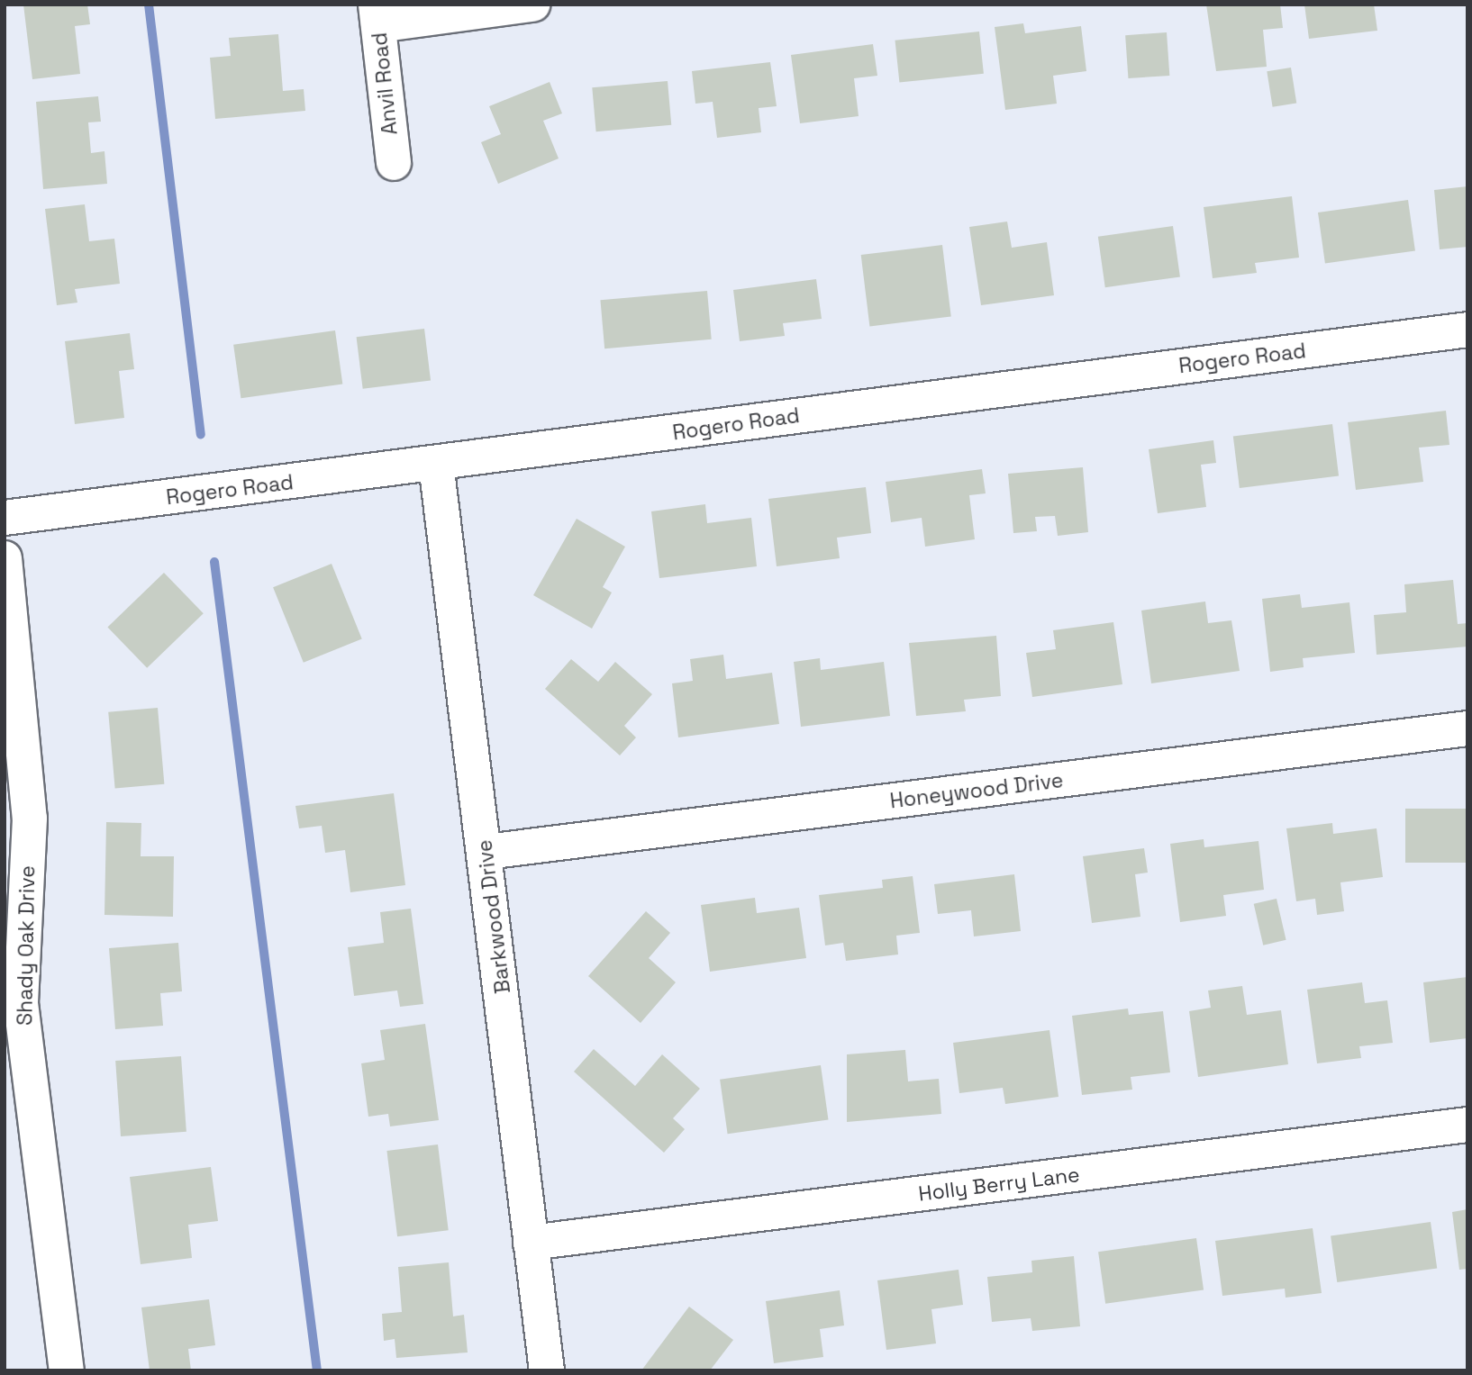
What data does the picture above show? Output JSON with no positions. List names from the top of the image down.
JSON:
{
  "streets": {
    "street": [
      "Anvil Road",
      "Rogero Road",
      "Honeywood Drive",
      "Barkwood Drive",
      "Shady Oak Drive",
      "Holly Berry Lane"
    ]
  },
  "crossings": [
    ["Rogero Road", "Barkwood Drive"],
    ["Honeywood Drive", "Barkwood Drive"],
    ["Barkwood Drive", "Holly Berry Lane"]
  ]
}
